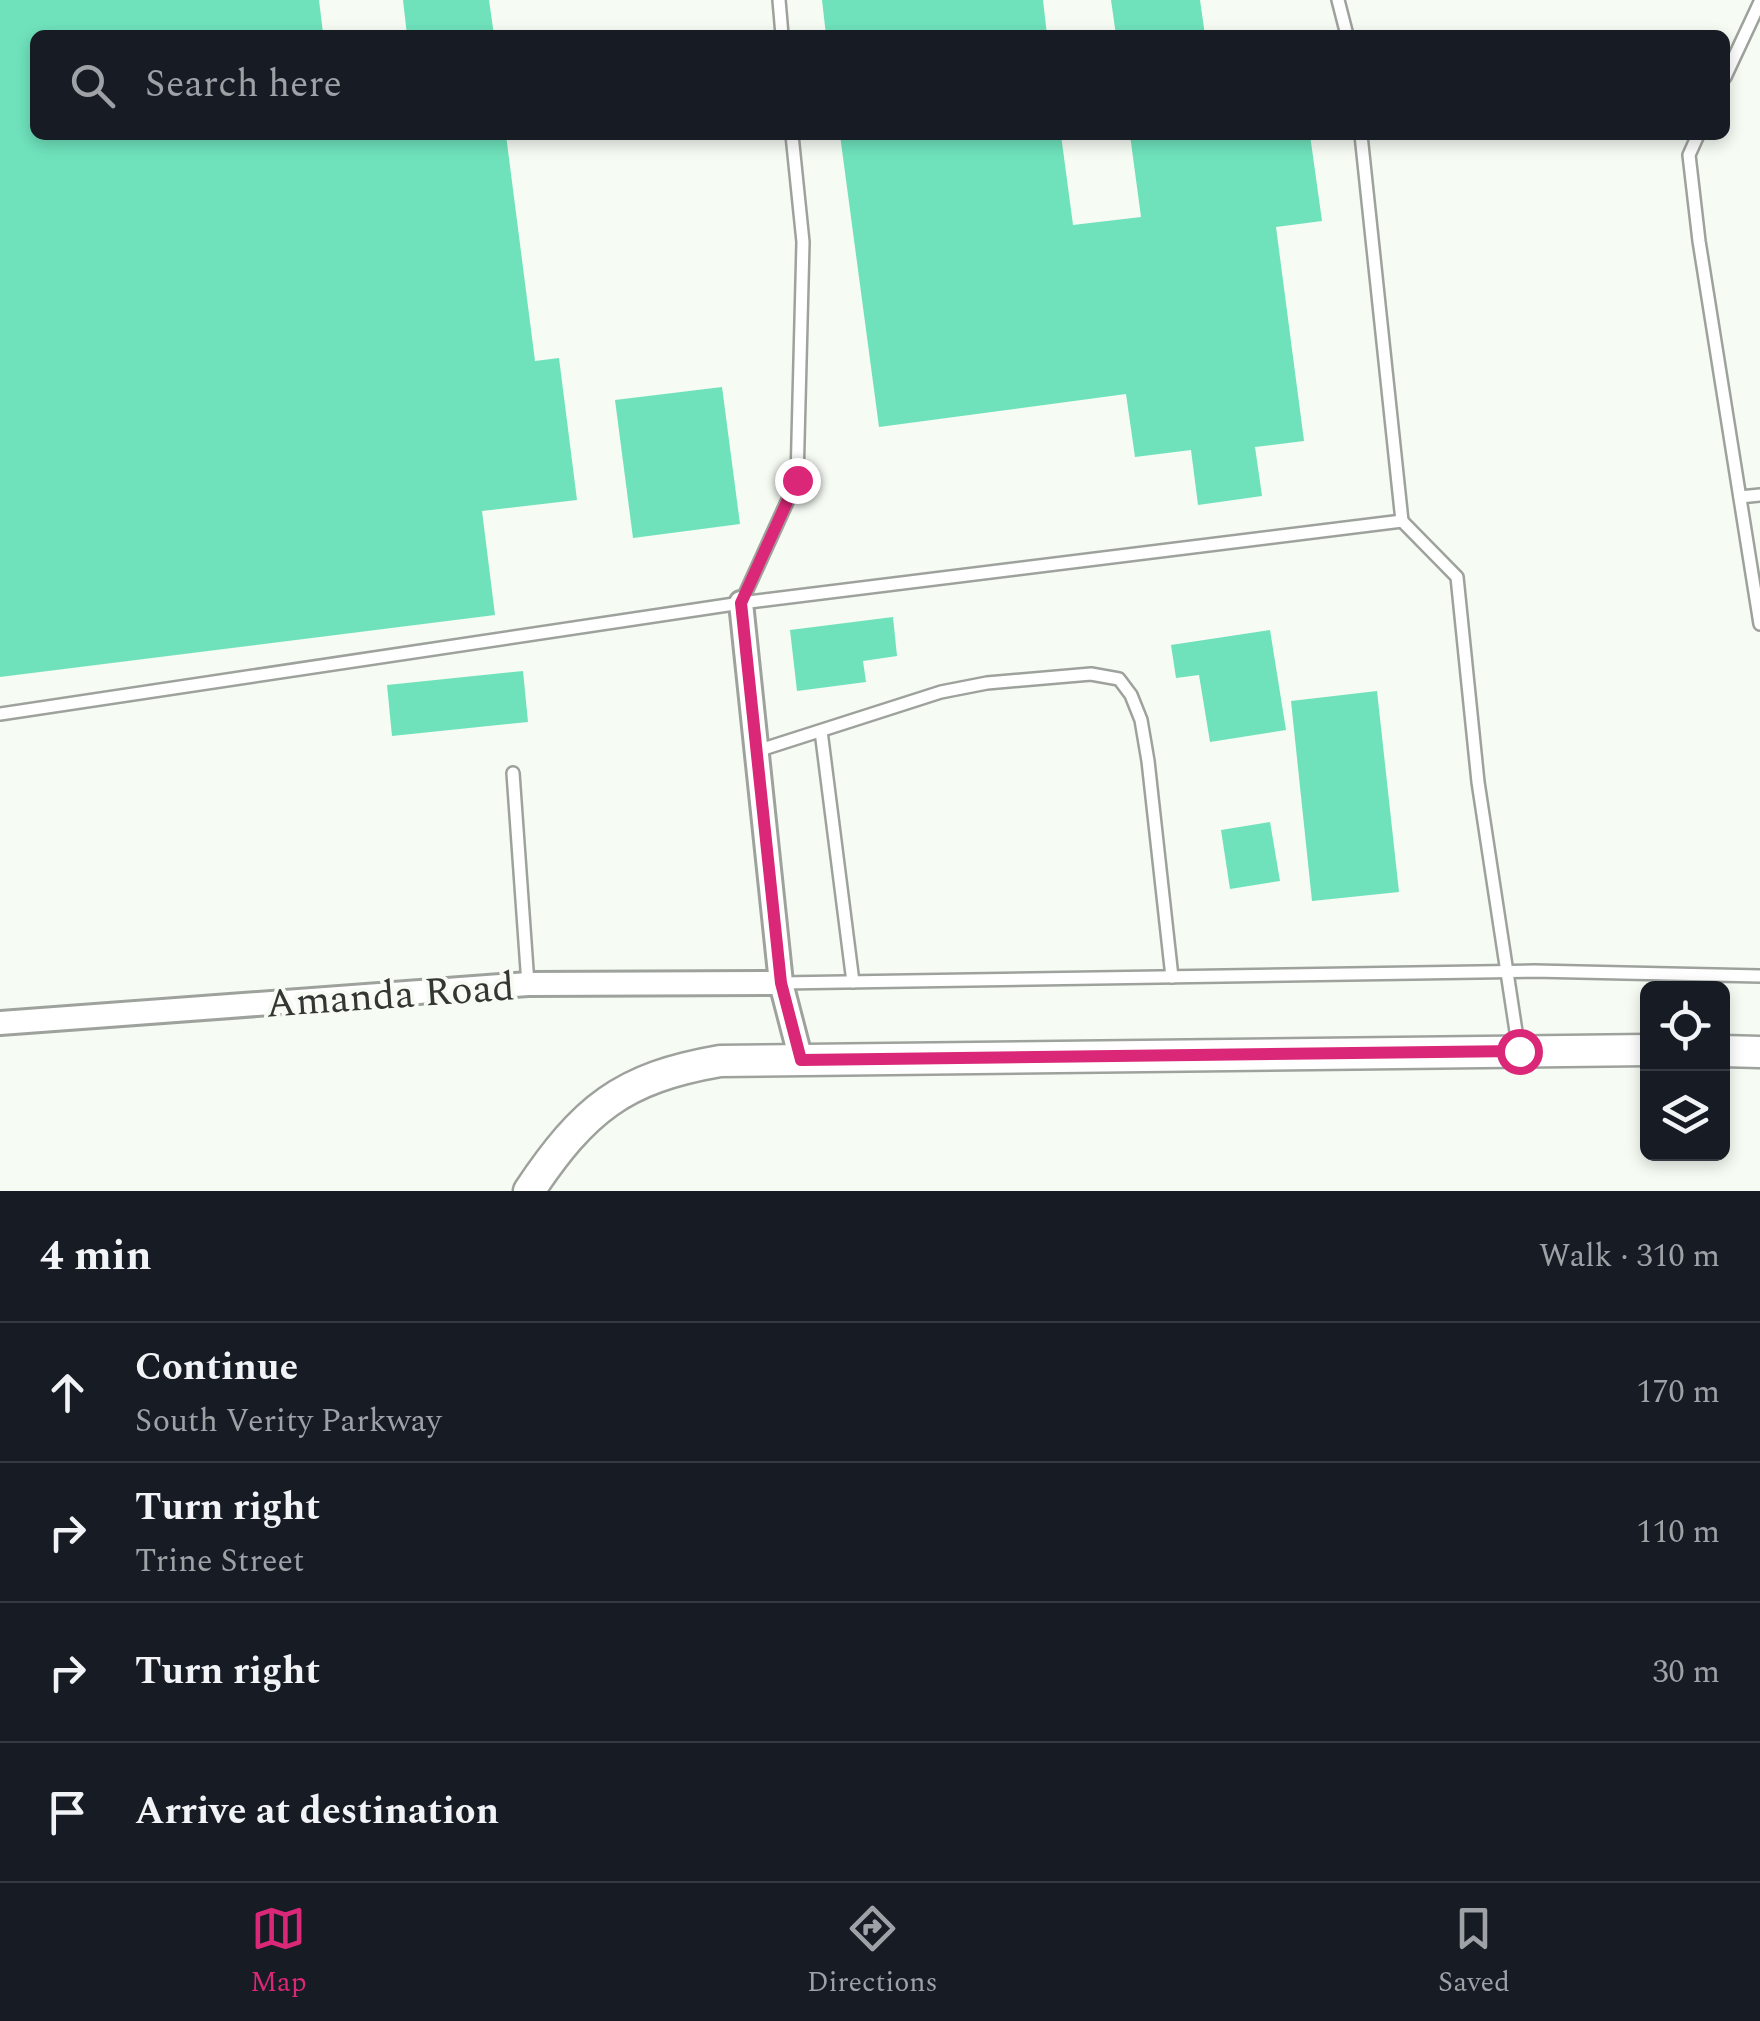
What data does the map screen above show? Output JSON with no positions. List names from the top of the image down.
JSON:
{
  "streets": {
    "street": ["Amanda Road"]
  },
  "page": {
    "search": "Search here",
    "heading": ["4 min", "Walk · 310 m"],
    "list": [
      ["Continue", "South Verity Parkway", "170 m"],
      ["Turn right", "Trine Street", "110 m"],
      ["Turn right", "30 m"],
      "Arrive at destination"
    ],
    "nav": ["Map", "Directions", "Saved"]
  }
}
